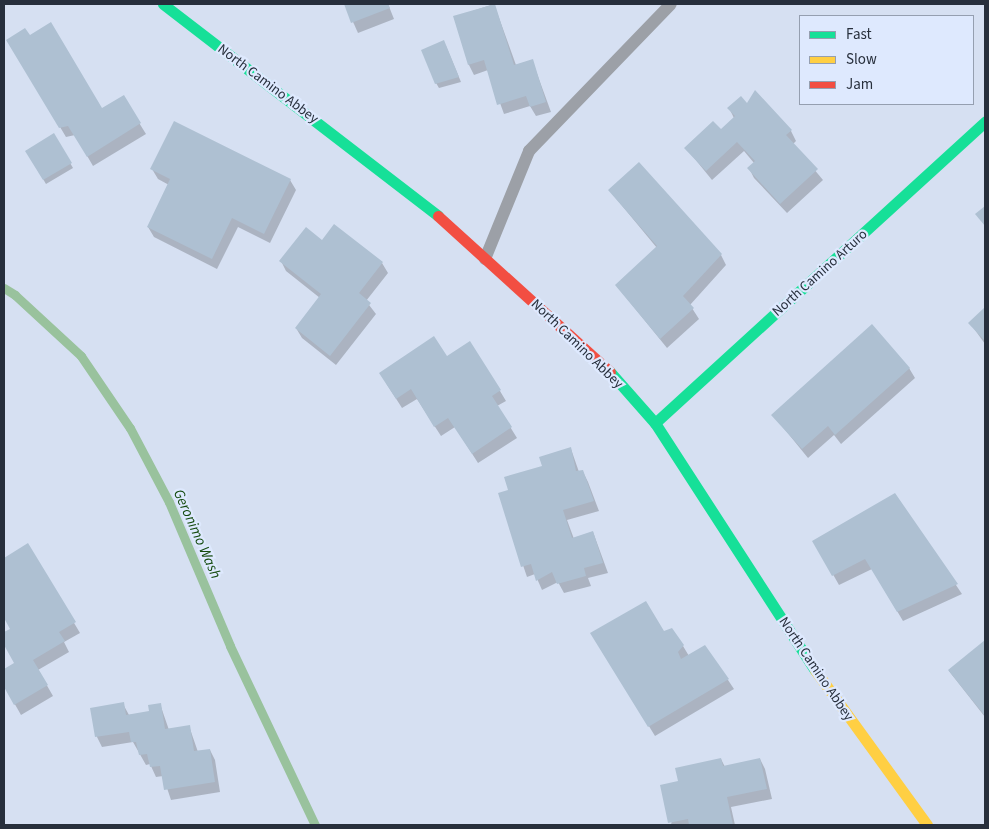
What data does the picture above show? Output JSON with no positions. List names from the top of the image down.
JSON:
{
  "streets": {
    "street": ["North Camino Abbey", "North Camino Arturo"]
  },
  "crossings": [
    ["North Camino Abbey", "North Camino Arturo"]
  ],
  "water": ["Geronimo Wash"],
  "legend": ["Fast", "Slow", "Jam"]
}
